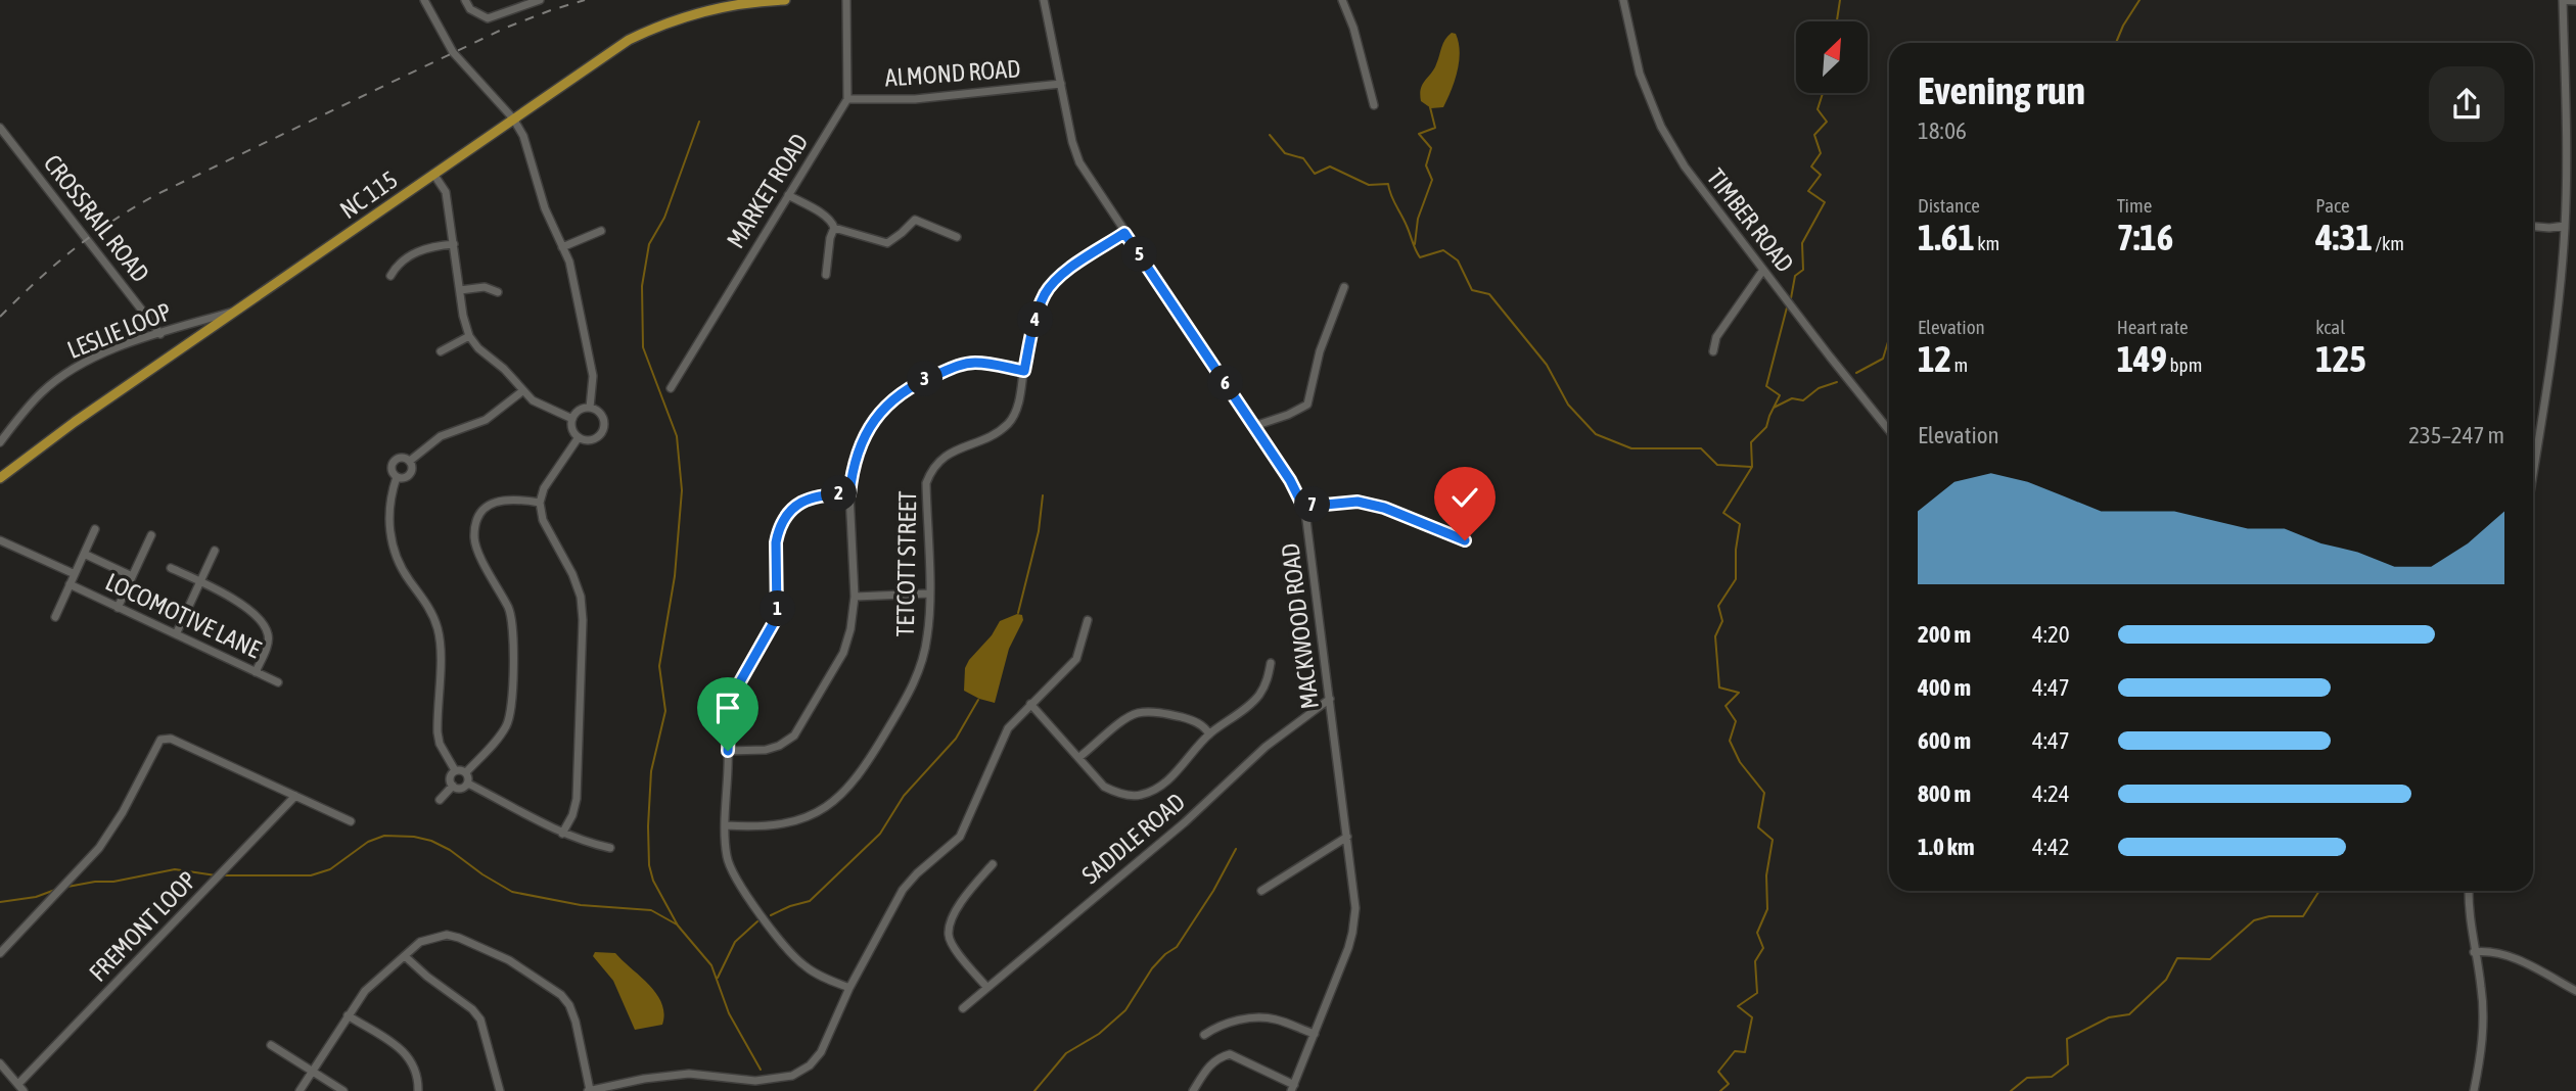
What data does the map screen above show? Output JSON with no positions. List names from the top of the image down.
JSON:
{
  "streets": {
    "main road": ["NC 115"],
    "street": [
      "ALMOND ROAD",
      "MARKET ROAD",
      "CROSSRAIL ROAD",
      "TIMBER ROAD",
      "LESLIE LOOP",
      "TETCOTT STREET",
      "LOCOMOTIVE LANE",
      "MACKWOOD ROAD",
      "SADDLE ROAD",
      "FREMONT LOOP"
    ]
  },
  "crossings": [
    ["ALMOND ROAD", "MARKET ROAD"],
    ["ALMOND ROAD", "MACKWOOD ROAD"],
    ["NC 115", "LESLIE LOOP"],
    ["CROSSRAIL ROAD", "LESLIE LOOP"],
    ["TETCOTT STREET", "MACKWOOD ROAD"],
    ["MACKWOOD ROAD", "SADDLE ROAD"]
  ],
  "north": "top right",
  "page": {
    "heading": ["Evening run", "18:06"],
    "stats": [
      ["Distance", "1.61 km"],
      ["Time", "7:16"],
      ["Pace", "4:31 /km"],
      ["Elevation", "12 m"],
      ["Heart rate", "149 bpm"],
      ["kcal", "125"]
    ],
    "pins": [
      "5",
      "4",
      "3",
      "6",
      "2",
      "7",
      "1"
    ],
    "chart": ["Elevation", "235–247 m"],
    "list": [
      {
        "name": "200 m",
        "note": "4:20"
      },
      {
        "name": "400 m",
        "note": "4:47"
      },
      {
        "name": "600 m",
        "note": "4:47"
      },
      {
        "name": "800 m",
        "note": "4:24"
      },
      {
        "name": "1.0 km",
        "note": "4:42"
      }
    ]
  }
}
